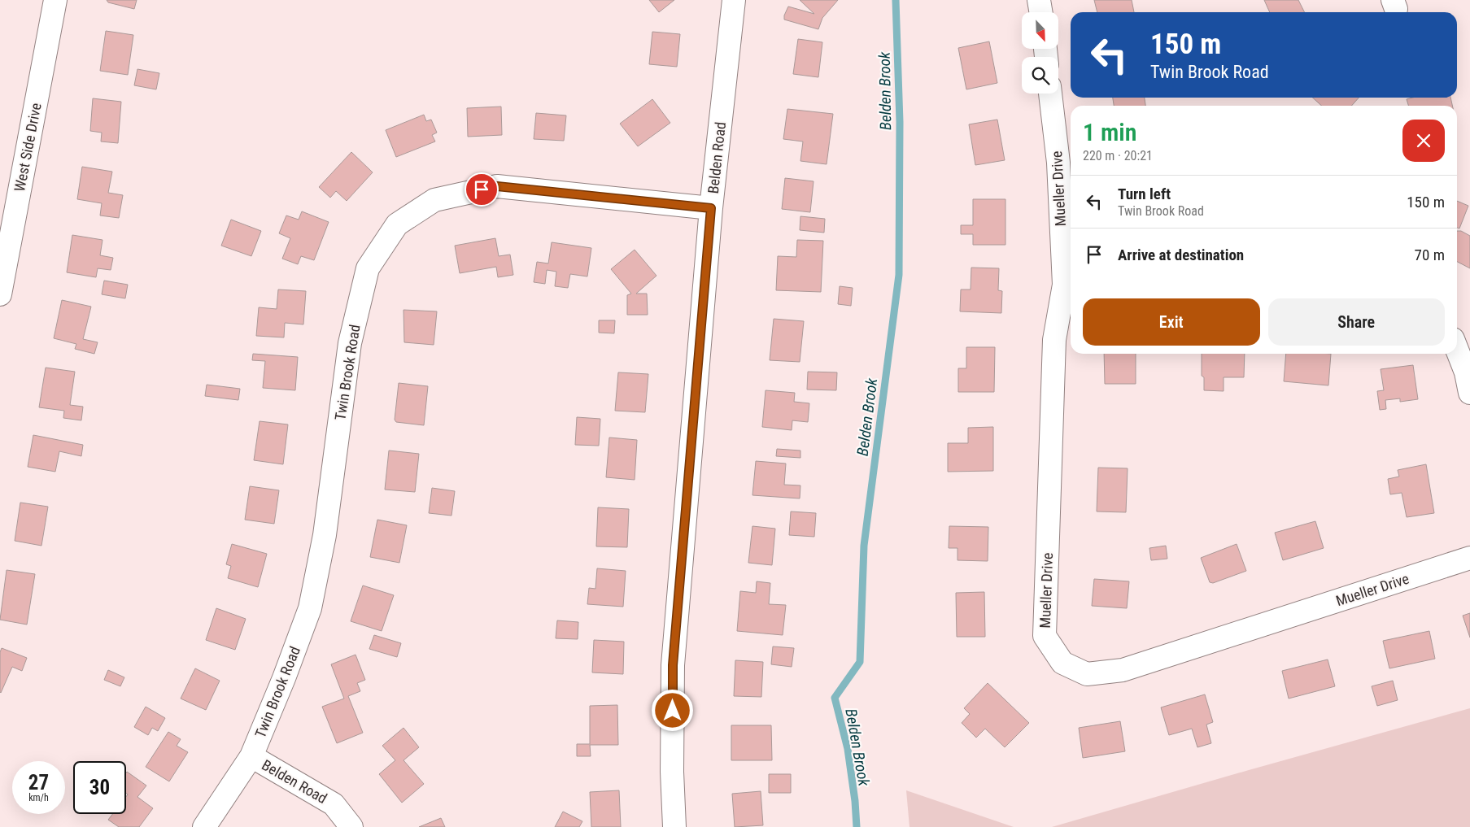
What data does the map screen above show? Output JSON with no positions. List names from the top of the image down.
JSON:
{
  "streets": {
    "street": [
      "West Side Drive",
      "Belden Road",
      "Mueller Drive",
      "Twin Brook Road"
    ]
  },
  "crossings": [
    ["Belden Road", "Twin Brook Road"]
  ],
  "water": ["Belden Brook"],
  "north": "bottom right",
  "page": {
    "turn": ["150 m", "Twin Brook Road"],
    "heading": ["1 min", "220 m · 20:21"],
    "list": [
      {
        "name": "Turn left",
        "note": "Twin Brook Road",
        "value": "150 m"
      },
      {
        "name": "Arrive at destination",
        "value": "70 m"
      }
    ],
    "buttons": ["Exit", "Share"],
    "speed": "27 km/h",
    "limit": "30"
  }
}
